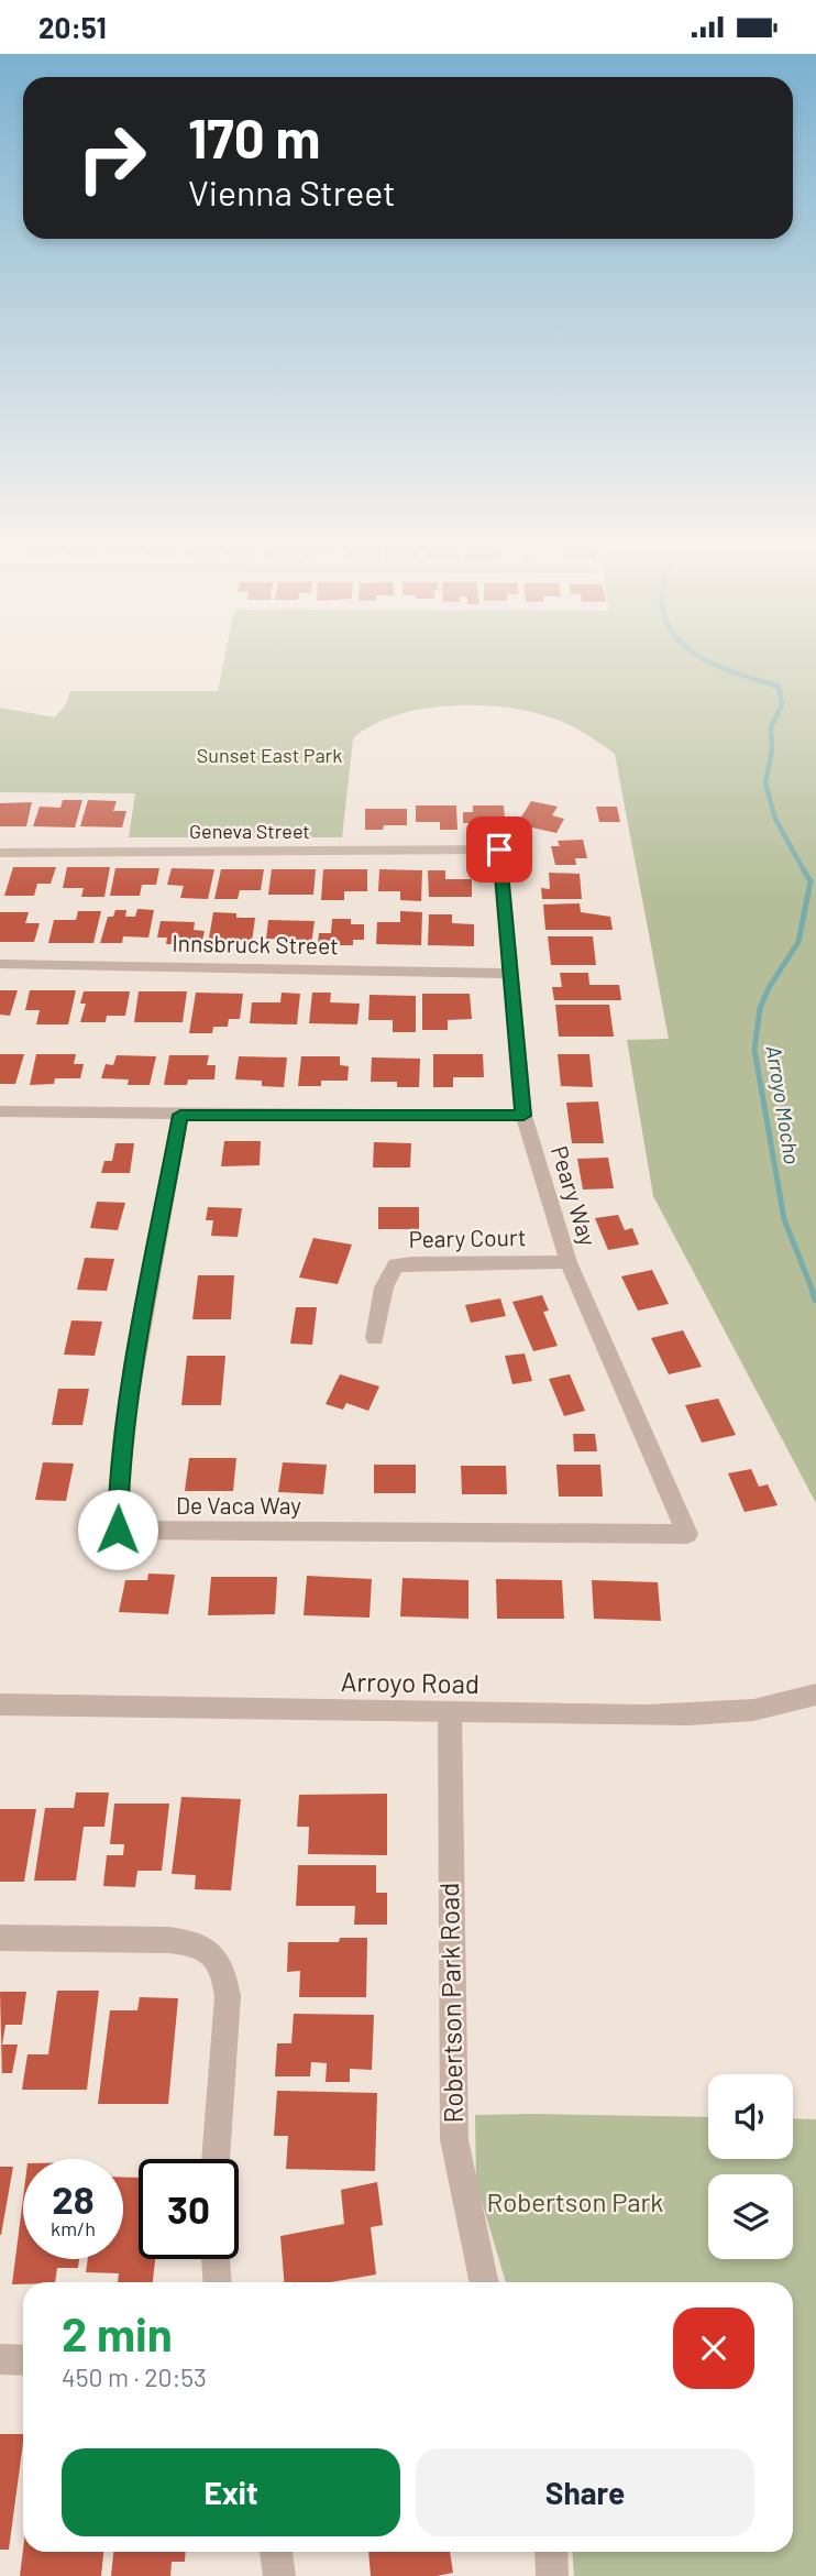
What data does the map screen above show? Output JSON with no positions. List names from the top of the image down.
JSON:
{
  "streets": {
    "street": [
      "Geneva Street",
      "Innsbruck Street",
      "Peary Way",
      "Peary Court",
      "De Vaca Way",
      "Arroyo Road",
      "Robertson Park Road"
    ]
  },
  "crossings": [
    ["Geneva Street", "Peary Way"],
    ["Innsbruck Street", "Peary Way"],
    ["Peary Way", "Peary Court"],
    ["Peary Way", "De Vaca Way"],
    ["Arroyo Road", "Robertson Park Road"]
  ],
  "water": ["Arroyo Mocho"],
  "parks": ["Sunset East Park", "Robertson Park"],
  "page": {
    "status": "20:51",
    "turn": ["170 m", "Vienna Street"],
    "speed": "28 km/h",
    "limit": "30",
    "heading": ["2 min", "450 m · 20:53"],
    "buttons": ["Exit", "Share"]
  }
}
